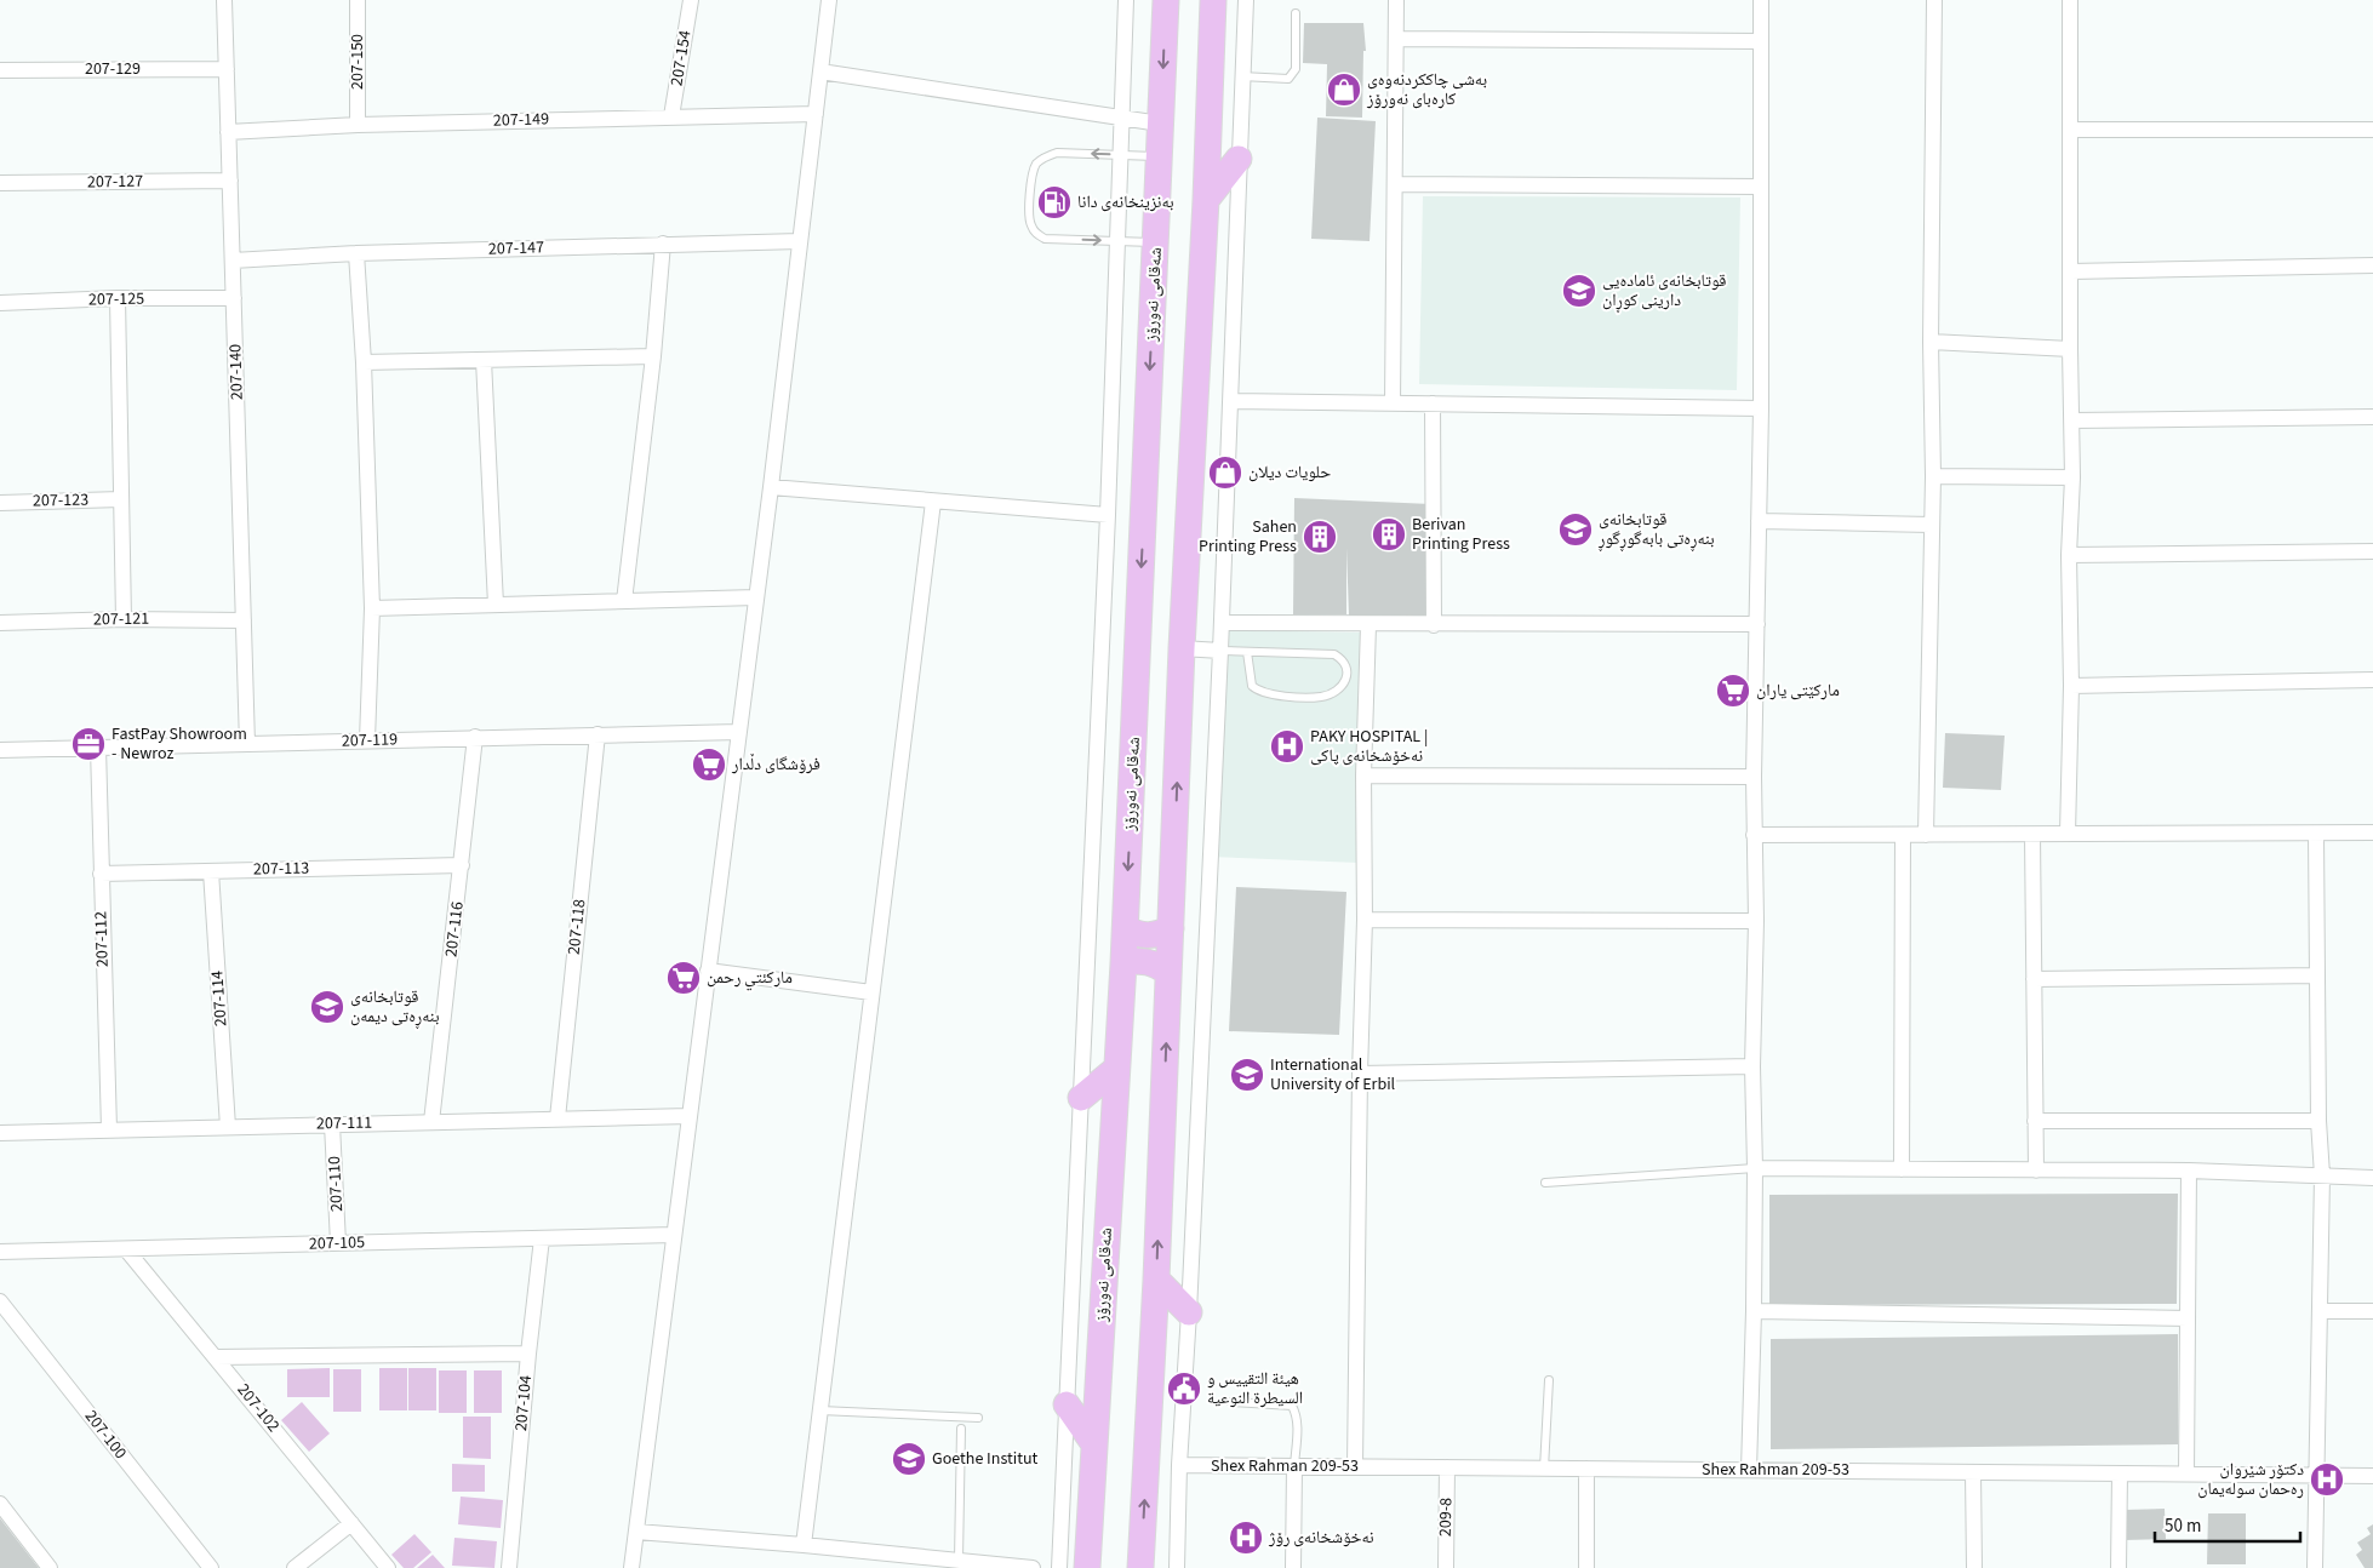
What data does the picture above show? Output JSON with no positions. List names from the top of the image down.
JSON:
{
  "streets": {
    "main road": ["شەقامی نەورۆز"],
    "street": [
      "207-154",
      "207-150",
      "207-129",
      "207-149",
      "207-127",
      "207-147",
      "207-125",
      "207-140",
      "207-123",
      "207-121",
      "207-119",
      "207-113",
      "207-118",
      "207-116",
      "207-112",
      "207-114",
      "207-111",
      "207-110",
      "207-105",
      "207-104",
      "207-102",
      "207-100",
      "Shex Rahman 209-53",
      "209-8"
    ]
  },
  "crossings": [
    ["207-154", "207-149"],
    ["207-150", "207-149"],
    ["207-129", "207-140"],
    ["207-149", "207-140"],
    ["207-127", "207-140"],
    ["207-147", "207-140"],
    ["207-125", "207-140"],
    ["207-140", "207-121"],
    ["207-140", "207-119"],
    ["207-119", "207-118"],
    ["207-119", "207-116"],
    ["207-119", "207-112"],
    ["207-113", "207-116"],
    ["207-113", "207-112"],
    ["207-113", "207-114"],
    ["207-118", "207-111"],
    ["207-116", "207-111"],
    ["207-112", "207-111"],
    ["207-114", "207-111"],
    ["207-111", "207-110"],
    ["207-110", "207-105"],
    ["207-105", "207-104"],
    ["207-105", "207-102"],
    ["Shex Rahman 209-53", "209-8"]
  ],
  "places": {
    "shop": ["به‌شی چاككردنه‌وه‌ی كاره‌بای نه‌ورۆز", "حلويات ديلان"],
    "fuel station": ["بەنزینخانەی دانا"],
    "school or university": [
      "قوتابخانەی ئامادەیی دارینی کوڕان",
      "قوتابخانەی بنەڕەتی بابەگوڕگوڕ",
      "قوتابخانەی بنەڕەتی دیمەن",
      "International University of Erbil",
      "Goethe Institut"
    ],
    "building": ["Berivan Printing Press", "Sahen Printing Press"],
    "supermarket": ["مارکێتی یاران", "فرۆشگای دڵدار", "ماركئتي رحمن"],
    "office": ["FastPay Showroom - Newroz"],
    "hospital": ["PAKY HOSPITAL | نەخۆشخانەی پاکی", "دکتۆر شێروان رەحمان سولەیمان", "نەخۆشخانەی رۆژ"],
    "public building": ["هيئة التقييس و السيطرة النوعية"]
  },
  "scale_bar": "50 m"
}
